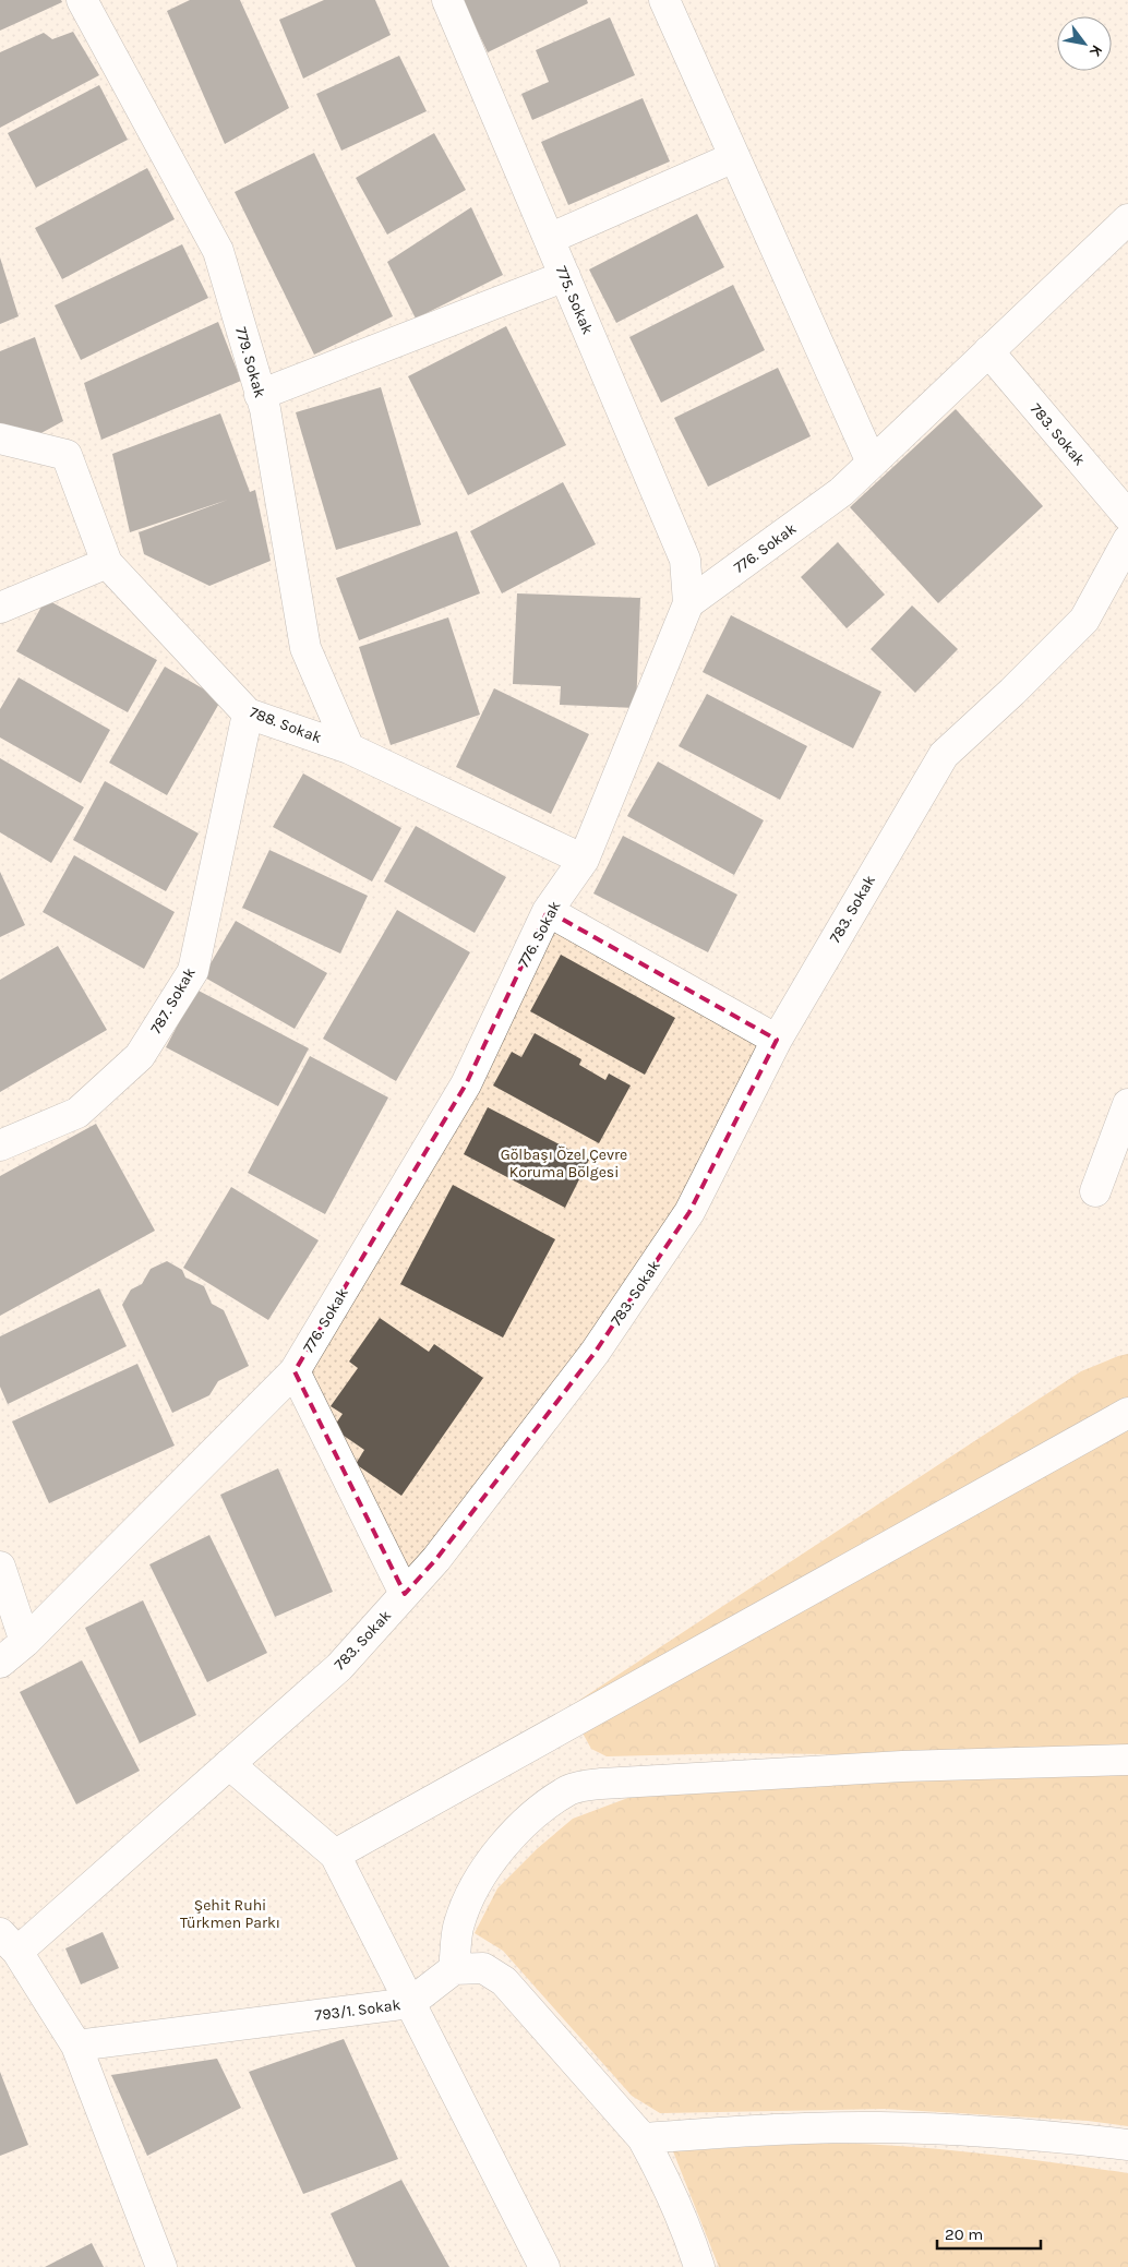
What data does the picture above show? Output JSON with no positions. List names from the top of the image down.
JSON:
{
  "streets": {
    "street": [
      "775. Sokak",
      "779. Sokak",
      "783. Sokak",
      "776. Sokak",
      "788. Sokak",
      "787. Sokak",
      "793/1. Sokak"
    ]
  },
  "crossings": [
    ["775. Sokak", "776. Sokak"],
    ["779. Sokak", "788. Sokak"],
    ["783. Sokak", "776. Sokak"],
    ["776. Sokak", "788. Sokak"],
    ["788. Sokak", "787. Sokak"]
  ],
  "parks": ["Gölbaşı Özel Çevre Koruma Bölgesi", "Şehit Ruhi Türkmen Parkı"],
  "scale_bar": "20 m",
  "north": "bottom right"
}
